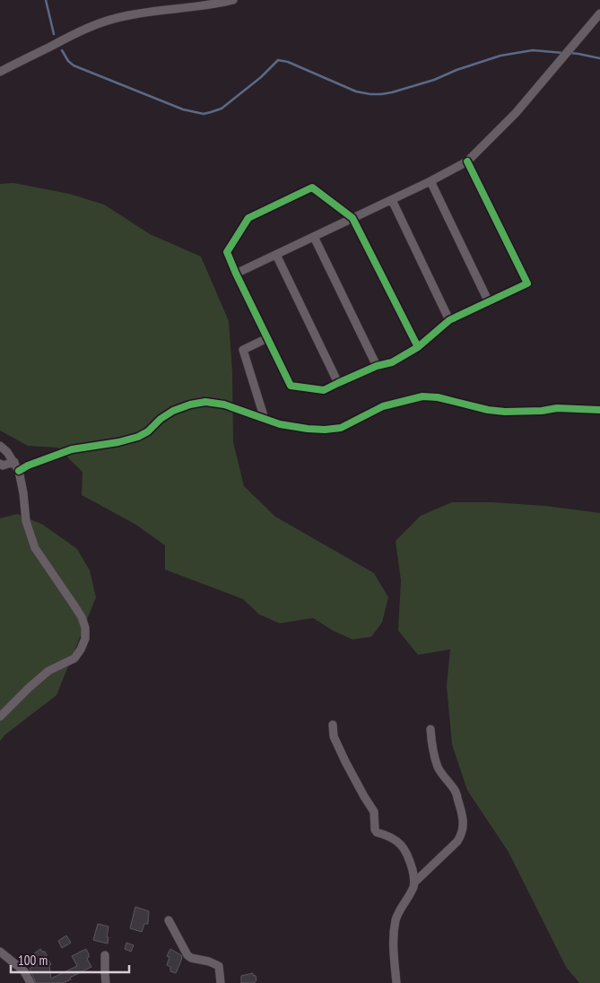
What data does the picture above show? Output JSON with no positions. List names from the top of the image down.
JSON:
{
  "scale_bar": "100 m"
}
